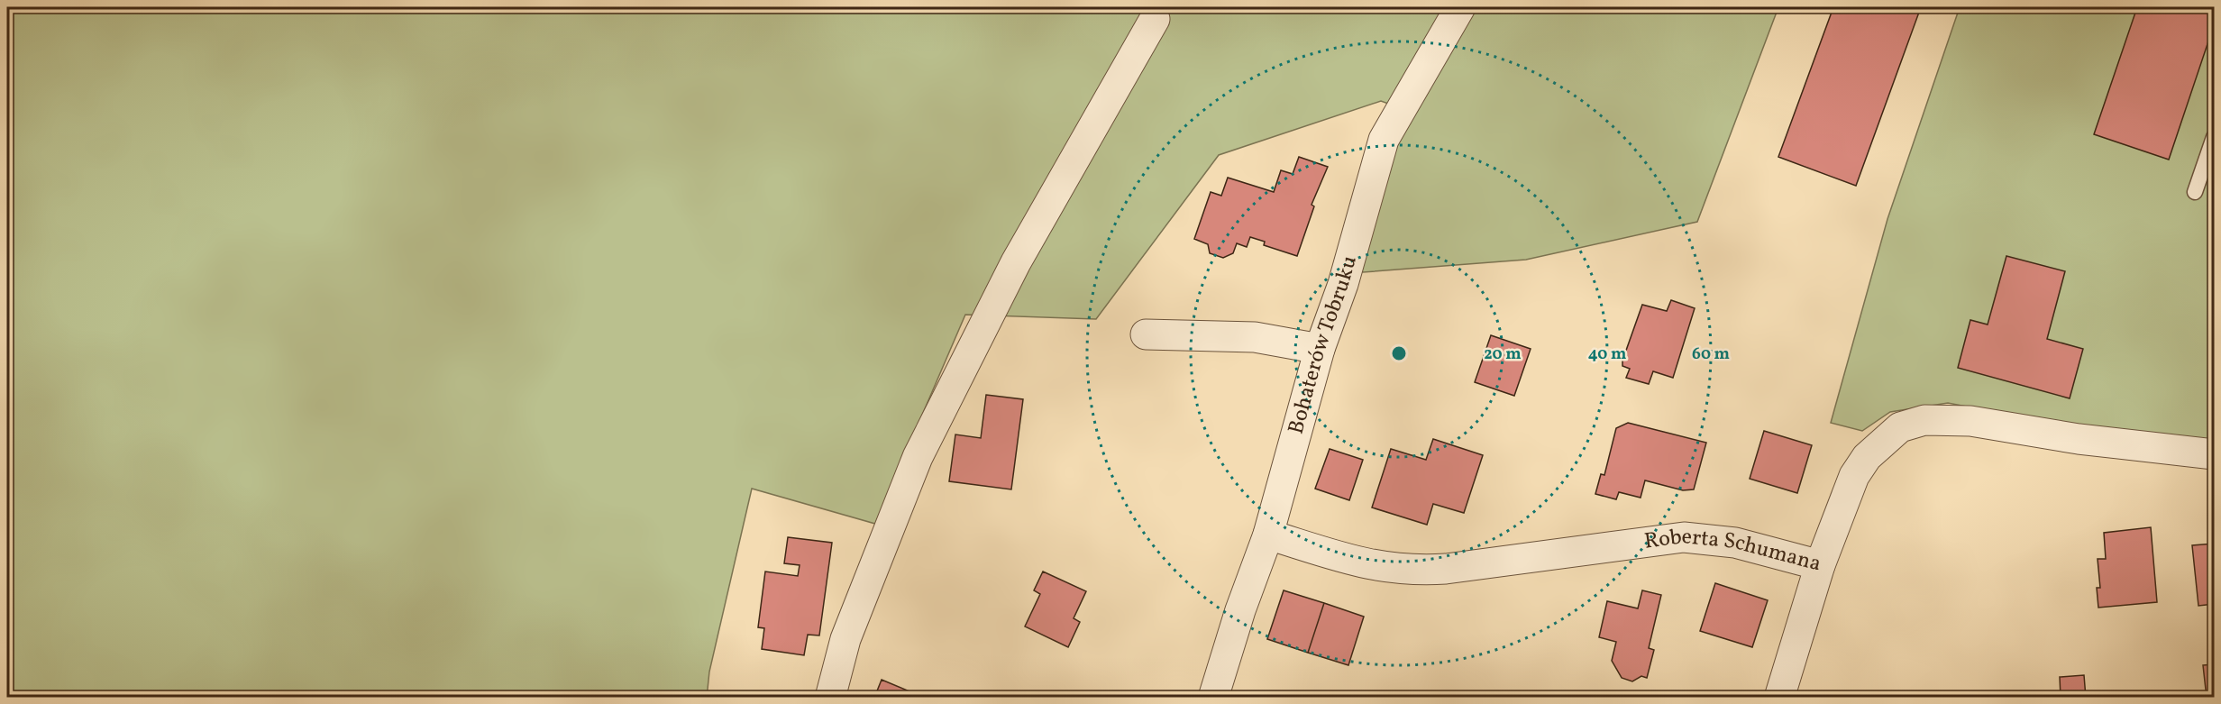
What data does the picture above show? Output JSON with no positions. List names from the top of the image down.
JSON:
{
  "streets": {
    "street": ["Bohaterów Tobruku", "Roberta Schumana"]
  },
  "crossings": [
    ["Bohaterów Tobruku", "Roberta Schumana"]
  ],
  "rings": ["20 m", "40 m", "60 m"]
}
